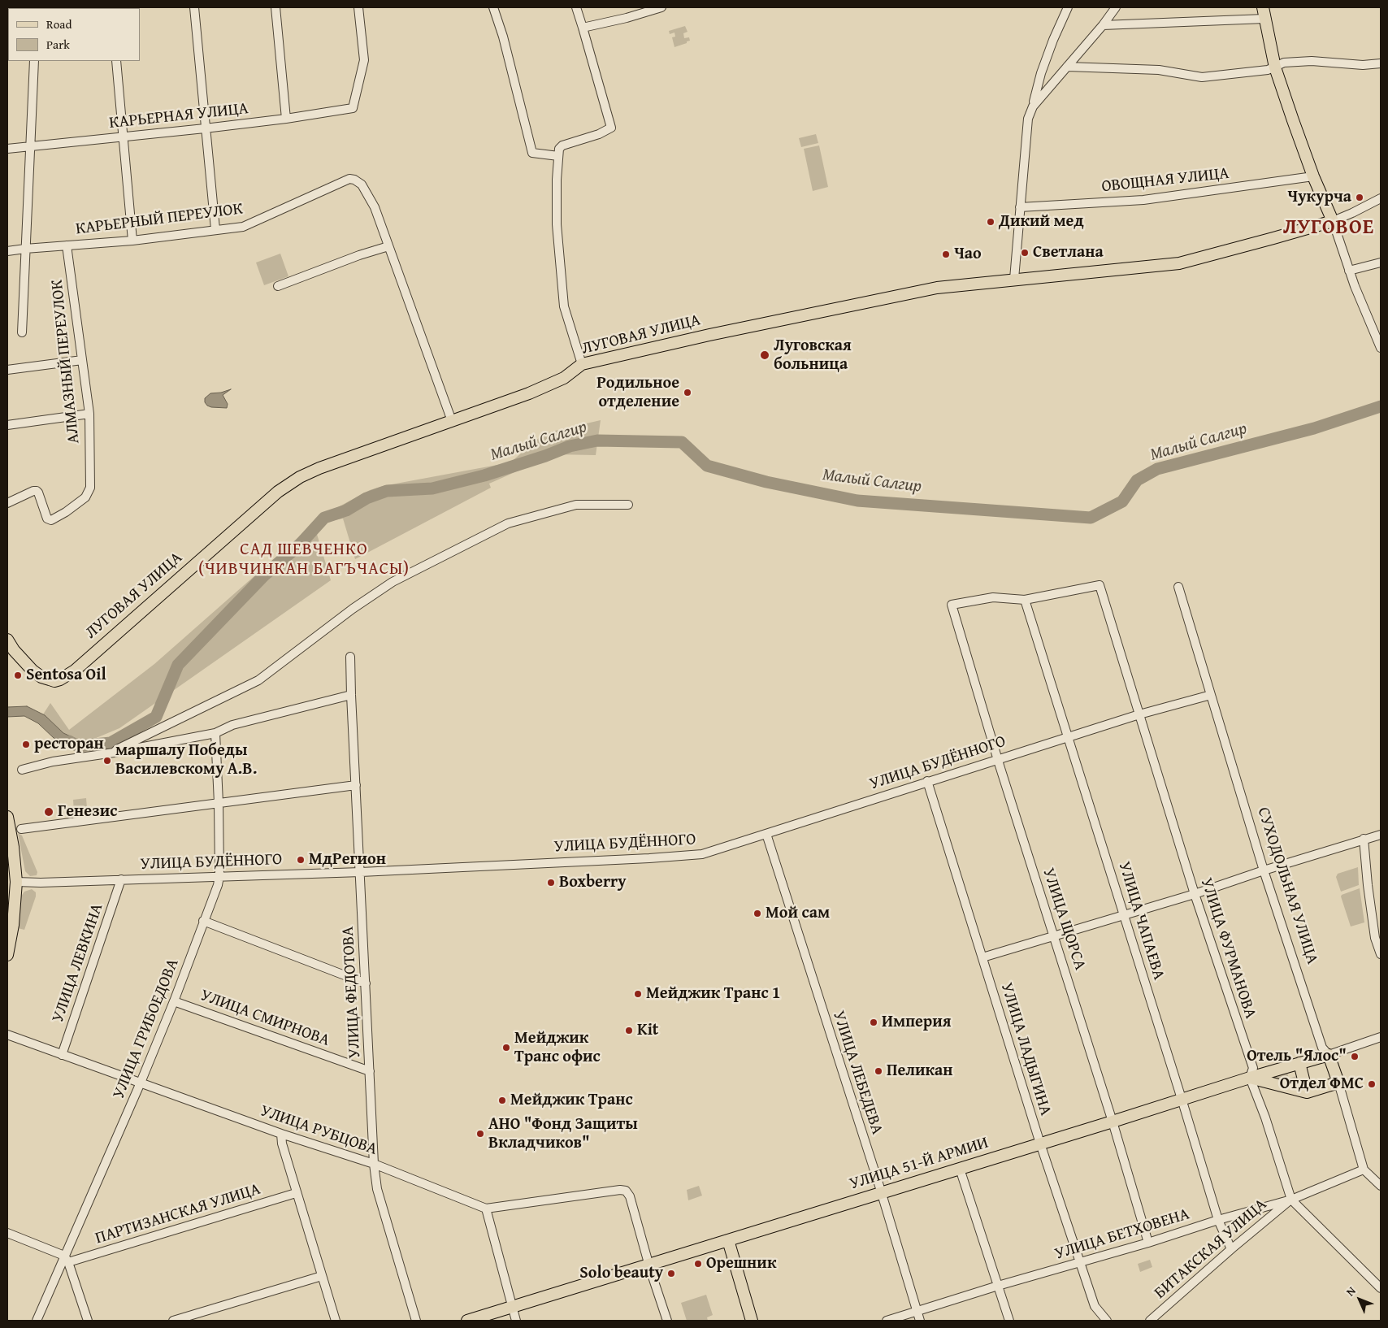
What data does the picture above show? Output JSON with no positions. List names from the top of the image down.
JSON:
{
  "streets": {
    "main road": ["ЛУГОВАЯ УЛИЦА", "СУХОДОЛЬНАЯ УЛИЦА", "УЛИЦА 51-Й АРМИИ"],
    "street": [
      "КАРЬЕРНАЯ УЛИЦА",
      "ОВОЩНАЯ УЛИЦА",
      "КАРЬЕРНЫЙ ПЕРЕУЛОК",
      "АЛМАЗНЫЙ ПЕРЕУЛОК",
      "УЛИЦА БУДЁННОГО",
      "УЛИЦА ЩОРСА",
      "УЛИЦА ЧАПАЕВА",
      "УЛИЦА ФУРМАНОВА",
      "УЛИЦА ЛЕВКИНА",
      "УЛИЦА ФЕДОТОВА",
      "УЛИЦА СМИРНОВА",
      "УЛИЦА ГРИБОЕДОВА",
      "УЛИЦА ЛАДЫГИНА",
      "УЛИЦА ЛЕБЕДЕВА",
      "УЛИЦА РУБЦОВА",
      "ПАРТИЗАНСКАЯ УЛИЦА",
      "УЛИЦА БЕТХОВЕНА",
      "БИТАКСКАЯ УЛИЦА"
    ]
  },
  "crossings": [
    ["КАРЬЕРНЫЙ ПЕРЕУЛОК", "АЛМАЗНЫЙ ПЕРЕУЛОК"],
    ["УЛИЦА БУДЁННОГО", "СУХОДОЛЬНАЯ УЛИЦА"],
    ["УЛИЦА БУДЁННОГО", "УЛИЦА ЩОРСА"],
    ["УЛИЦА БУДЁННОГО", "УЛИЦА ЧАПАЕВА"],
    ["УЛИЦА БУДЁННОГО", "УЛИЦА ФУРМАНОВА"],
    ["УЛИЦА БУДЁННОГО", "УЛИЦА ЛЕВКИНА"],
    ["УЛИЦА БУДЁННОГО", "УЛИЦА ФЕДОТОВА"],
    ["УЛИЦА БУДЁННОГО", "УЛИЦА ГРИБОЕДОВА"],
    ["УЛИЦА БУДЁННОГО", "УЛИЦА ЛАДЫГИНА"],
    ["УЛИЦА БУДЁННОГО", "УЛИЦА ЛЕБЕДЕВА"],
    ["СУХОДОЛЬНАЯ УЛИЦА", "УЛИЦА 51-Й АРМИИ"],
    ["СУХОДОЛЬНАЯ УЛИЦА", "УЛИЦА БЕТХОВЕНА"],
    ["УЛИЦА ЩОРСА", "УЛИЦА ЧАПАЕВА"],
    ["УЛИЦА ЩОРСА", "УЛИЦА ФУРМАНОВА"],
    ["УЛИЦА ЩОРСА", "УЛИЦА 51-Й АРМИИ"],
    ["УЛИЦА ЩОРСА", "УЛИЦА БЕТХОВЕНА"],
    ["УЛИЦА ЧАПАЕВА", "УЛИЦА ФУРМАНОВА"],
    ["УЛИЦА ЧАПАЕВА", "УЛИЦА 51-Й АРМИИ"],
    ["УЛИЦА ЧАПАЕВА", "УЛИЦА БЕТХОВЕНА"],
    ["УЛИЦА ЧАПАЕВА", "БИТАКСКАЯ УЛИЦА"],
    ["УЛИЦА ФУРМАНОВА", "УЛИЦА 51-Й АРМИИ"],
    ["УЛИЦА ФУРМАНОВА", "УЛИЦА БЕТХОВЕНА"],
    ["УЛИЦА ФУРМАНОВА", "БИТАКСКАЯ УЛИЦА"],
    ["УЛИЦА ЛЕВКИНА", "УЛИЦА РУБЦОВА"],
    ["УЛИЦА ФЕДОТОВА", "УЛИЦА СМИРНОВА"],
    ["УЛИЦА ФЕДОТОВА", "УЛИЦА РУБЦОВА"],
    ["УЛИЦА СМИРНОВА", "УЛИЦА ГРИБОЕДОВА"],
    ["УЛИЦА ГРИБОЕДОВА", "УЛИЦА РУБЦОВА"],
    ["УЛИЦА ГРИБОЕДОВА", "ПАРТИЗАНСКАЯ УЛИЦА"],
    ["УЛИЦА ЛАДЫГИНА", "УЛИЦА 51-Й АРМИИ"],
    ["УЛИЦА ЛАДЫГИНА", "УЛИЦА БЕТХОВЕНА"],
    ["УЛИЦА ЛЕБЕДЕВА", "УЛИЦА 51-Й АРМИИ"],
    ["УЛИЦА ЛЕБЕДЕВА", "УЛИЦА БЕТХОВЕНА"],
    ["УЛИЦА РУБЦОВА", "УЛИЦА 51-Й АРМИИ"],
    ["УЛИЦА БЕТХОВЕНА", "БИТАКСКАЯ УЛИЦА"]
  ],
  "districts": ["ЛУГОВОЕ", "САД ШЕВЧЕНКО (ЧИВЧИНКАН БАГЪЧАСЫ)"],
  "water": ["Малый Салгир"],
  "places": [
    "Чукурча",
    "Дикий мед",
    "Светлана",
    "Чао",
    "Луговская больница",
    "Родильное отделение",
    "Sentosa Oil",
    "ресторан",
    "маршалу Победы Василевскому А.В.",
    "Генезис",
    "МдРегион",
    "Boxberry",
    "Мой сам",
    "Мейджик Транс 1",
    "Империя",
    "Kit",
    "Мейджик Транс офис",
    "Отель \"Ялос\"",
    "Пеликан",
    "Отдел ФМС",
    "Мейджик Транс",
    "АНО \"Фонд Защиты Вкладчиков\"",
    "Орешник",
    "Solo beauty"
  ],
  "legend": ["Road", "Park"],
  "north": "top left"
}
